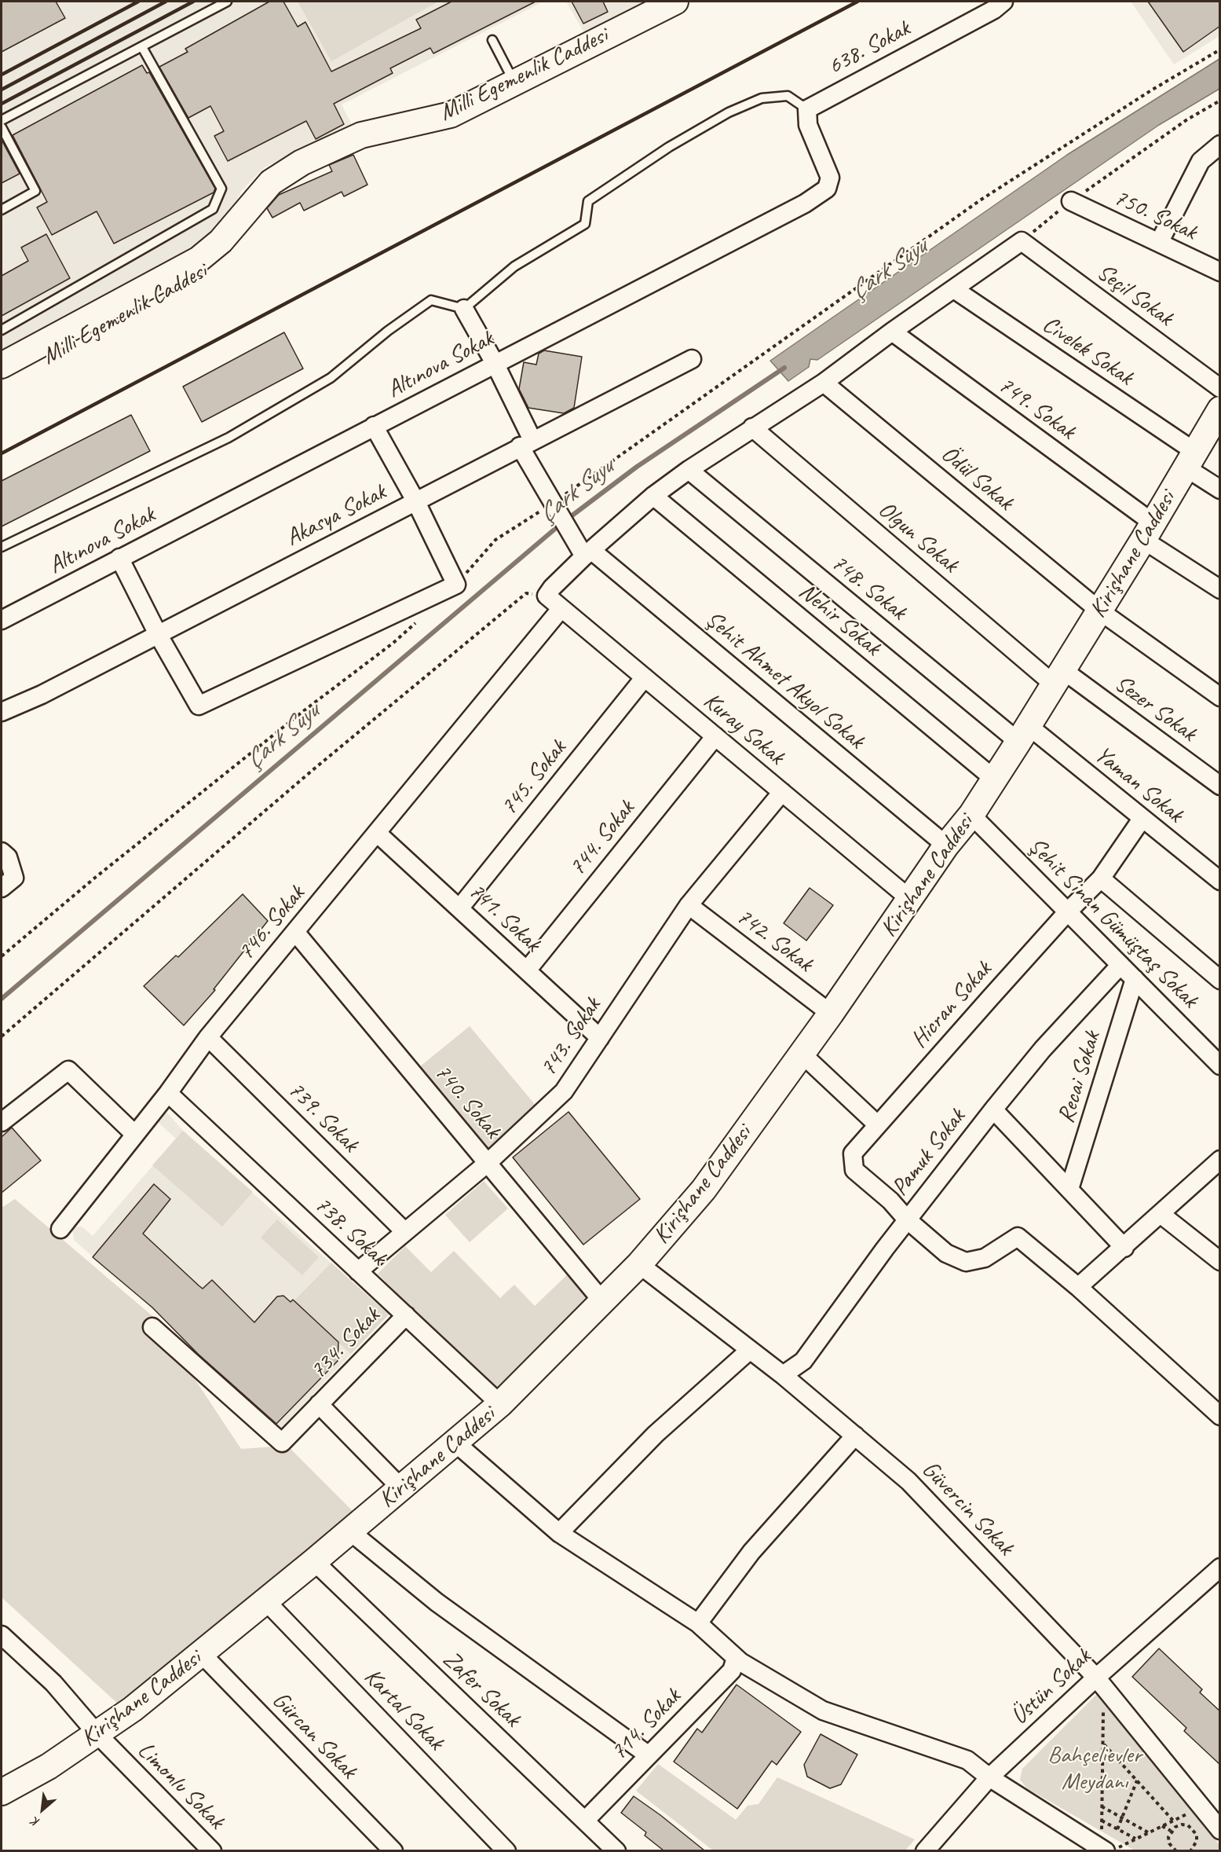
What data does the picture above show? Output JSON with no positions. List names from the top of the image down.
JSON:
{
  "streets": {
    "street": [
      "638. Sokak",
      "Milli Egemenlik Caddesi",
      "750. Sokak",
      "Seçil Sokak",
      "Civelek Sokak",
      "Altınova Sokak",
      "749. Sokak",
      "Ödül Sokak",
      "Akasya Sokak",
      "Olgun Sokak",
      "Kirişhane Caddesi",
      "748. Sokak",
      "Nehir Sokak",
      "Şehit Ahmet Akyol Sokak",
      "Sezer Sokak",
      "Kuray Sokak",
      "745. Sokak",
      "Yaman Sokak",
      "744. Sokak",
      "741. Sokak",
      "746. Sokak",
      "Şehit Sinan Gümüştaş Sokak",
      "742. Sokak",
      "Hicran Sokak",
      "743. Sokak",
      "Recai Sokak",
      "740. Sokak",
      "739. Sokak",
      "Pamuk Sokak",
      "738. Sokak",
      "734. Sokak",
      "Güvercin Sokak",
      "Üstün Sokak",
      "Zafer Sokak",
      "Kartal Sokak",
      "714. Sokak",
      "Gürcan Sokak",
      "Limonlu Sokak"
    ]
  },
  "crossings": [
    ["638. Sokak", "Altınova Sokak"],
    ["Civelek Sokak", "Kirişhane Caddesi"],
    ["Altınova Sokak", "Şehit Ahmet Akyol Sokak"],
    ["749. Sokak", "Kirişhane Caddesi"],
    ["Ödül Sokak", "Kirişhane Caddesi"],
    ["Akasya Sokak", "Şehit Ahmet Akyol Sokak"],
    ["Olgun Sokak", "Kirişhane Caddesi"],
    ["Olgun Sokak", "Sezer Sokak"],
    ["Kirişhane Caddesi", "748. Sokak"],
    ["Kirişhane Caddesi", "Nehir Sokak"],
    ["Kirişhane Caddesi", "Şehit Ahmet Akyol Sokak"],
    ["Kirişhane Caddesi", "Sezer Sokak"],
    ["Kirişhane Caddesi", "Kuray Sokak"],
    ["Kirişhane Caddesi", "Yaman Sokak"],
    ["Kirişhane Caddesi", "Şehit Sinan Gümüştaş Sokak"],
    ["Kirişhane Caddesi", "742. Sokak"],
    ["Kirişhane Caddesi", "740. Sokak"],
    ["Kirişhane Caddesi", "738. Sokak"],
    ["Kirişhane Caddesi", "Güvercin Sokak"],
    ["Kirişhane Caddesi", "Zafer Sokak"],
    ["Kirişhane Caddesi", "Kartal Sokak"],
    ["Kirişhane Caddesi", "Gürcan Sokak"],
    ["Kirişhane Caddesi", "Limonlu Sokak"],
    ["748. Sokak", "Yaman Sokak"],
    ["Kuray Sokak", "745. Sokak"],
    ["Kuray Sokak", "744. Sokak"],
    ["Kuray Sokak", "746. Sokak"],
    ["Kuray Sokak", "743. Sokak"],
    ["745. Sokak", "741. Sokak"],
    ["Yaman Sokak", "Hicran Sokak"],
    ["744. Sokak", "741. Sokak"],
    ["741. Sokak", "746. Sokak"],
    ["741. Sokak", "743. Sokak"],
    ["746. Sokak", "740. Sokak"],
    ["746. Sokak", "739. Sokak"],
    ["746. Sokak", "738. Sokak"],
    ["Şehit Sinan Gümüştaş Sokak", "Hicran Sokak"],
    ["Şehit Sinan Gümüştaş Sokak", "Recai Sokak"],
    ["Şehit Sinan Gümüştaş Sokak", "Pamuk Sokak"],
    ["742. Sokak", "743. Sokak"],
    ["Hicran Sokak", "Pamuk Sokak"],
    ["743. Sokak", "740. Sokak"],
    ["743. Sokak", "739. Sokak"],
    ["743. Sokak", "738. Sokak"],
    ["Pamuk Sokak", "Güvercin Sokak"],
    ["738. Sokak", "734. Sokak"],
    ["Güvercin Sokak", "Üstün Sokak"],
    ["Zafer Sokak", "714. Sokak"]
  ],
  "water": ["Çark Suyu"],
  "parks": ["Bahçelievler Meydanı"],
  "north": "bottom left"
}
